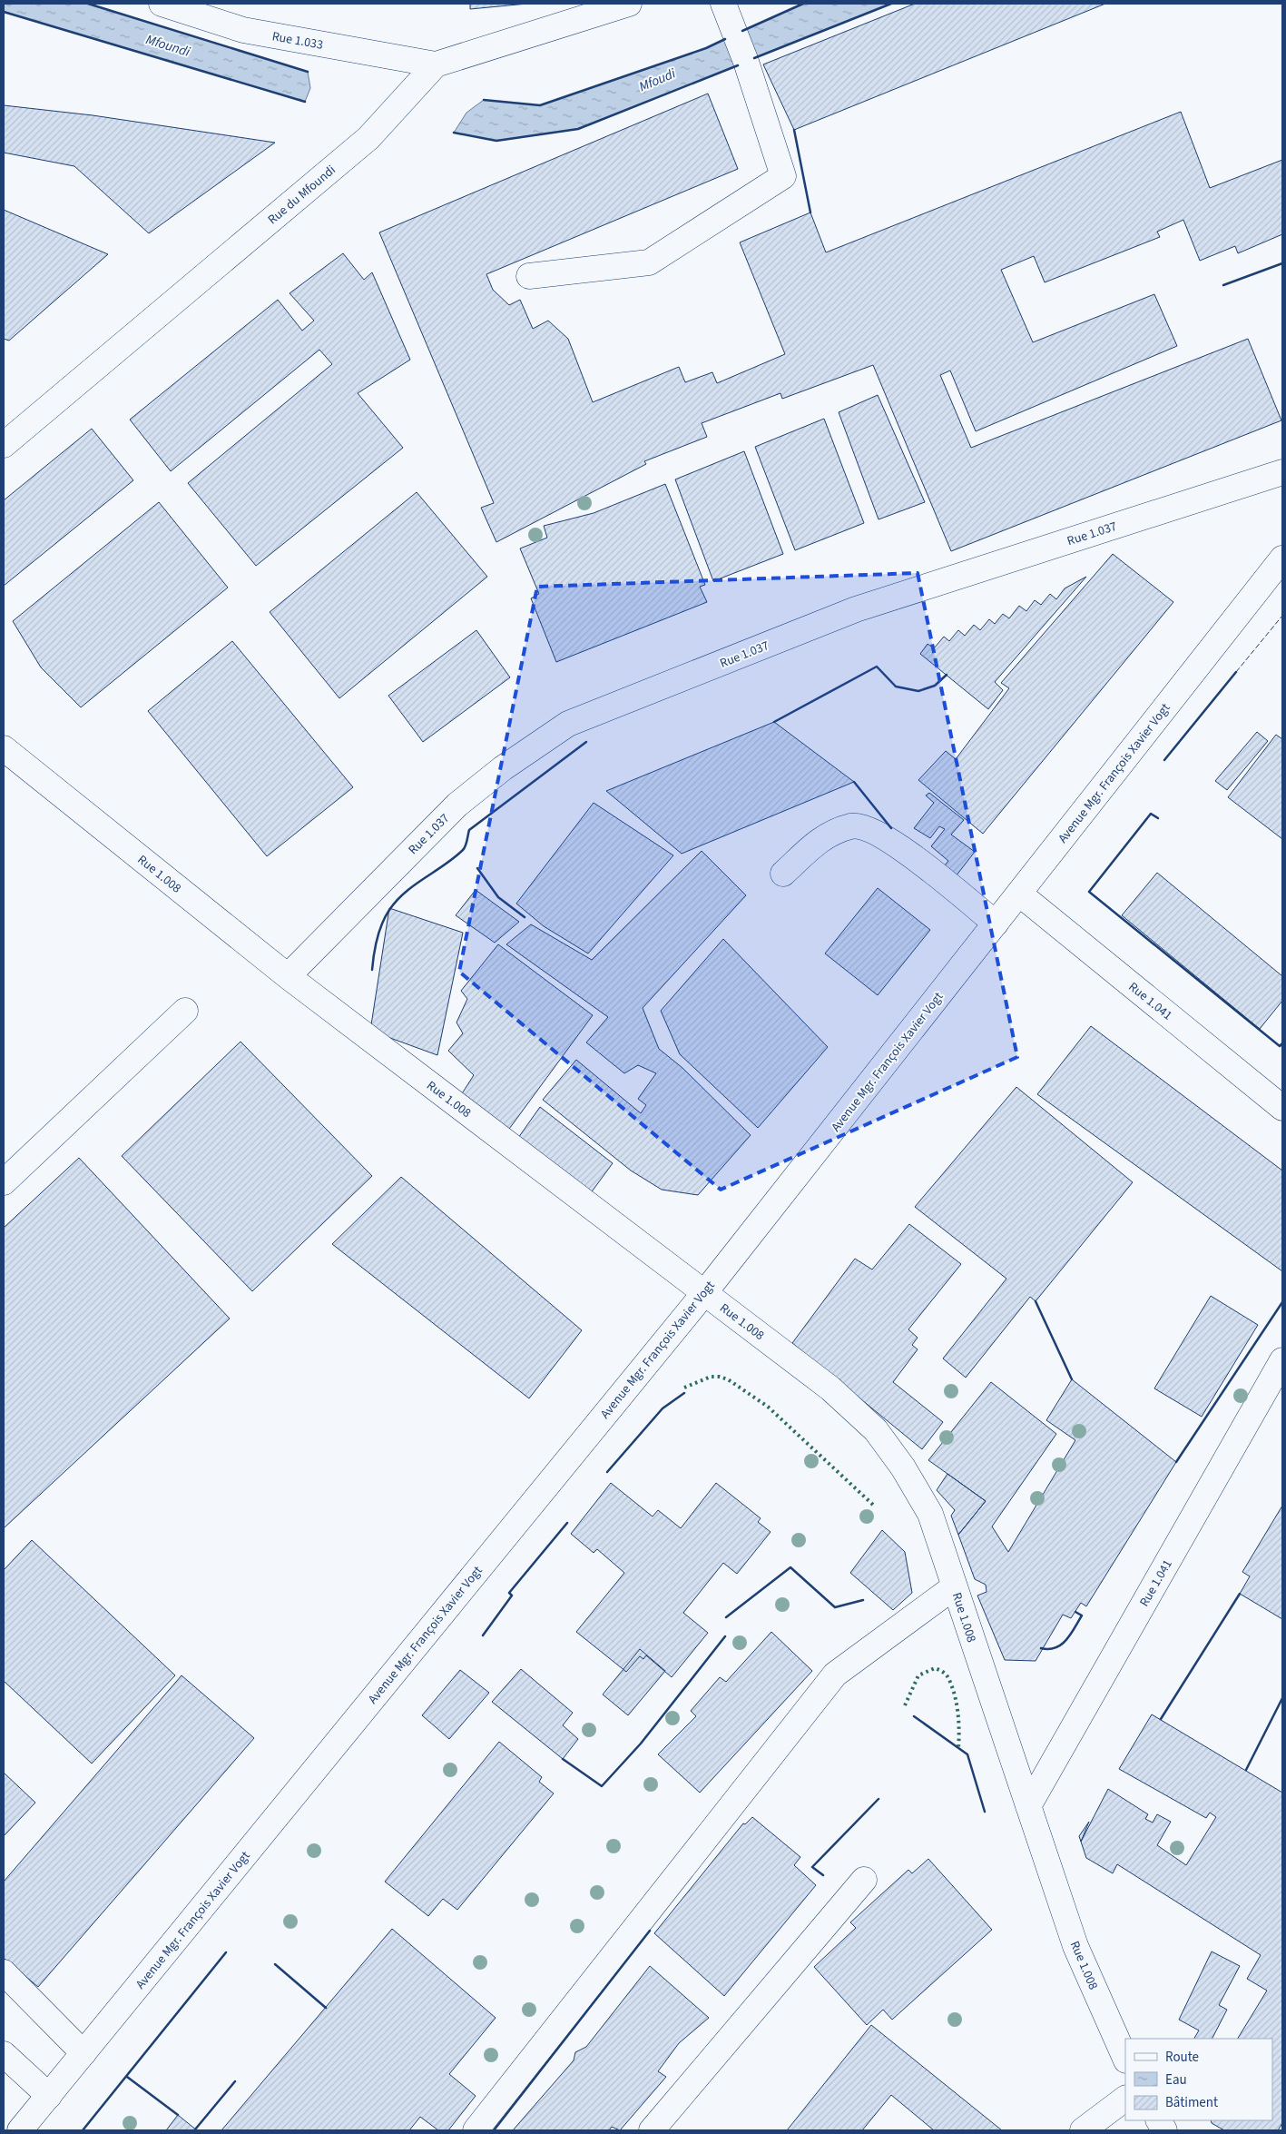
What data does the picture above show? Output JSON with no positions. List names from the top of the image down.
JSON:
{
  "streets": {
    "street": [
      "Rue 1.033",
      "Rue du Mfoundi",
      "Rue 1.037",
      "Avenue Mgr. François Xavier Vogt",
      "Rue 1.008",
      "Rue 1.041"
    ]
  },
  "crossings": [
    ["Rue 1.033", "Rue du Mfoundi"],
    ["Rue 1.037", "Rue 1.008"],
    ["Avenue Mgr. François Xavier Vogt", "Rue 1.008"],
    ["Avenue Mgr. François Xavier Vogt", "Rue 1.041"],
    ["Rue 1.008", "Rue 1.041"]
  ],
  "water": ["Mfoundi", "Mfoudi"],
  "legend": ["Route", "Eau", "Bâtiment"]
}
